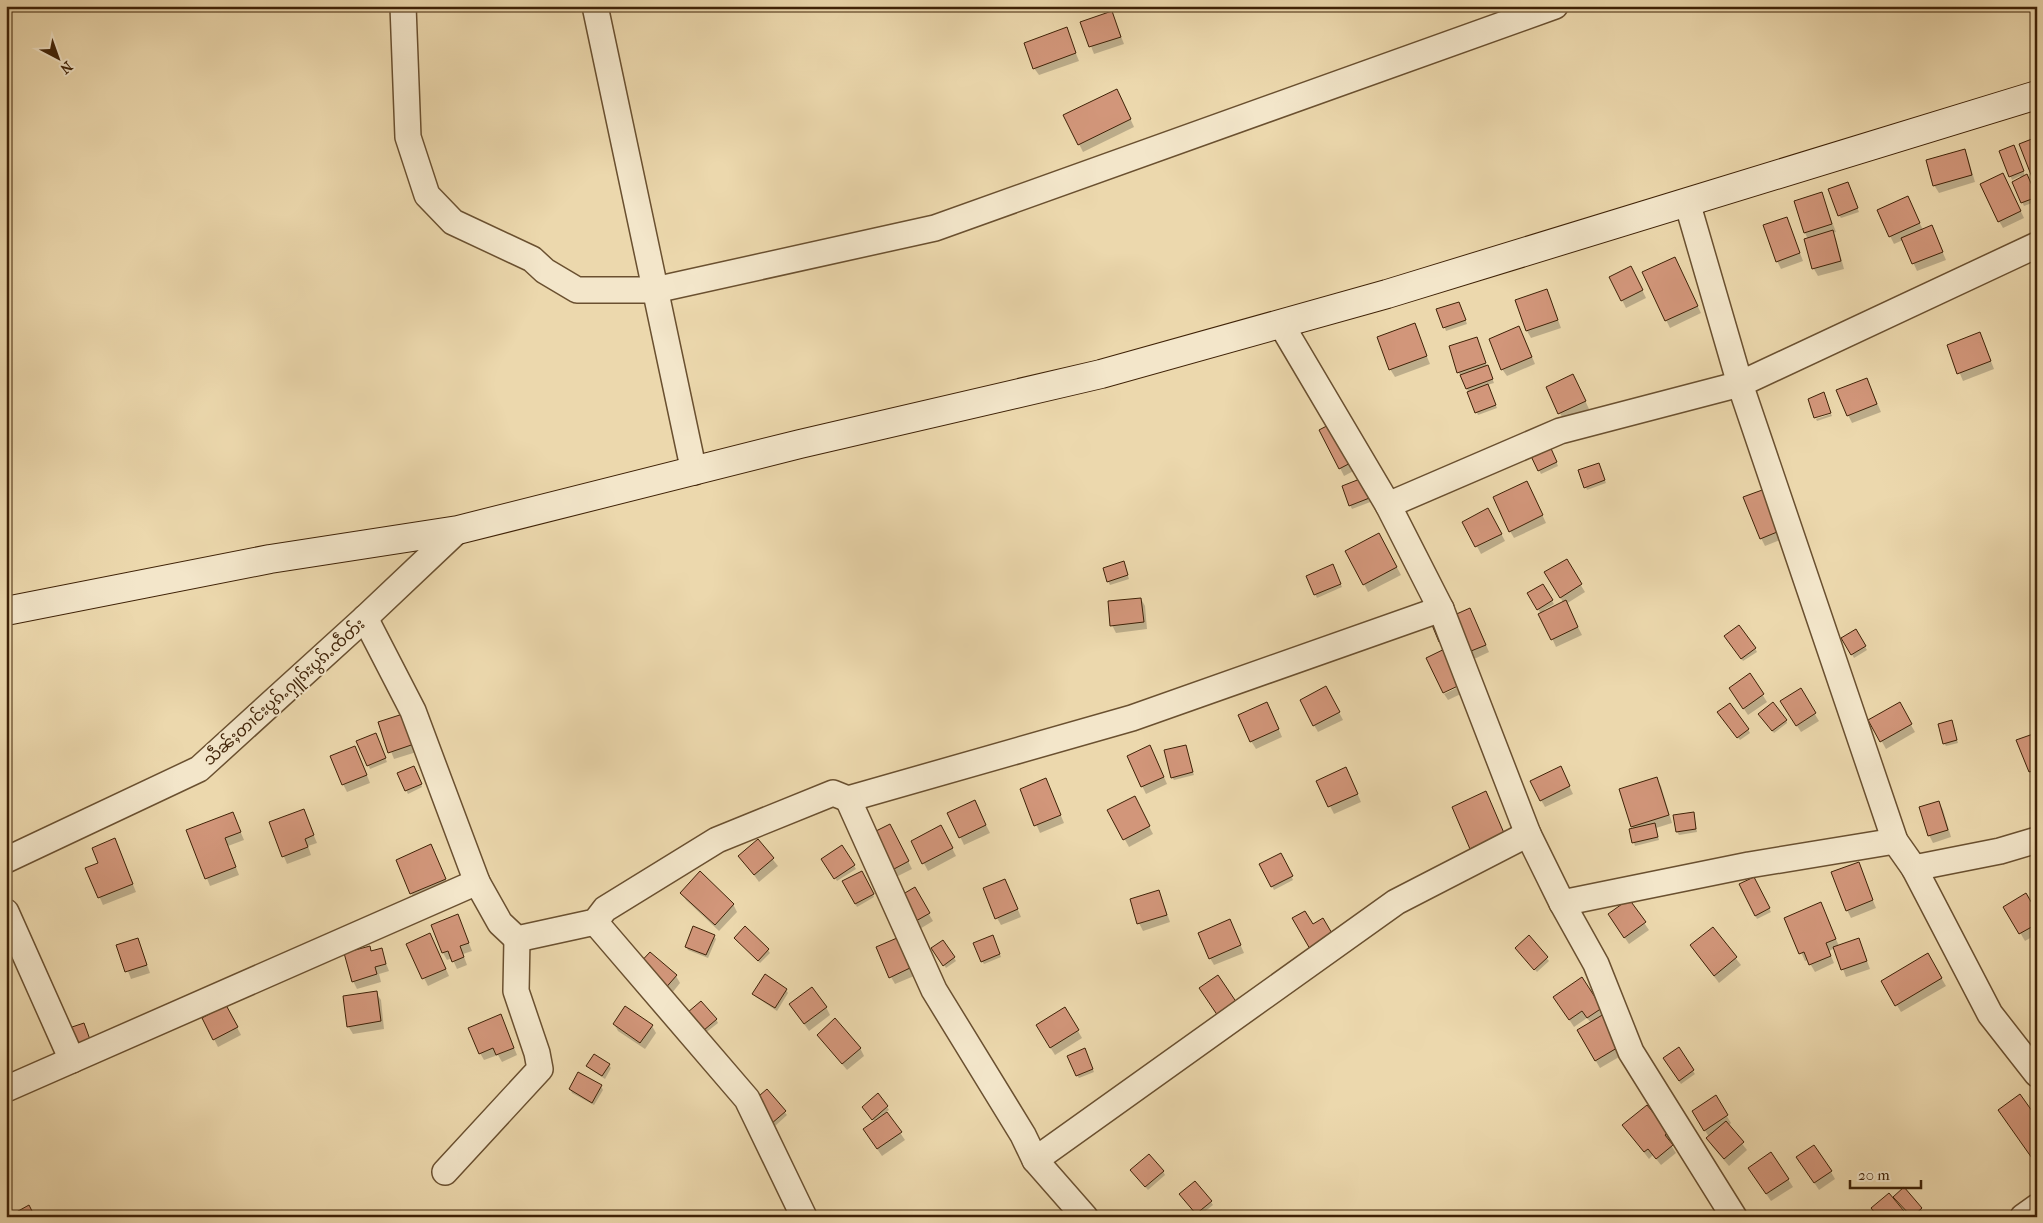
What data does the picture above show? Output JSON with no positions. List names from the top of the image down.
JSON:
{
  "streets": {
    "street": ["သဵၼ်ႈတၢင်းပွၵ်ႉႁူၵ်းပွၵ်ႉၸဵတ်း"]
  },
  "scale_bar": "20 m",
  "north": "bottom right"
}
